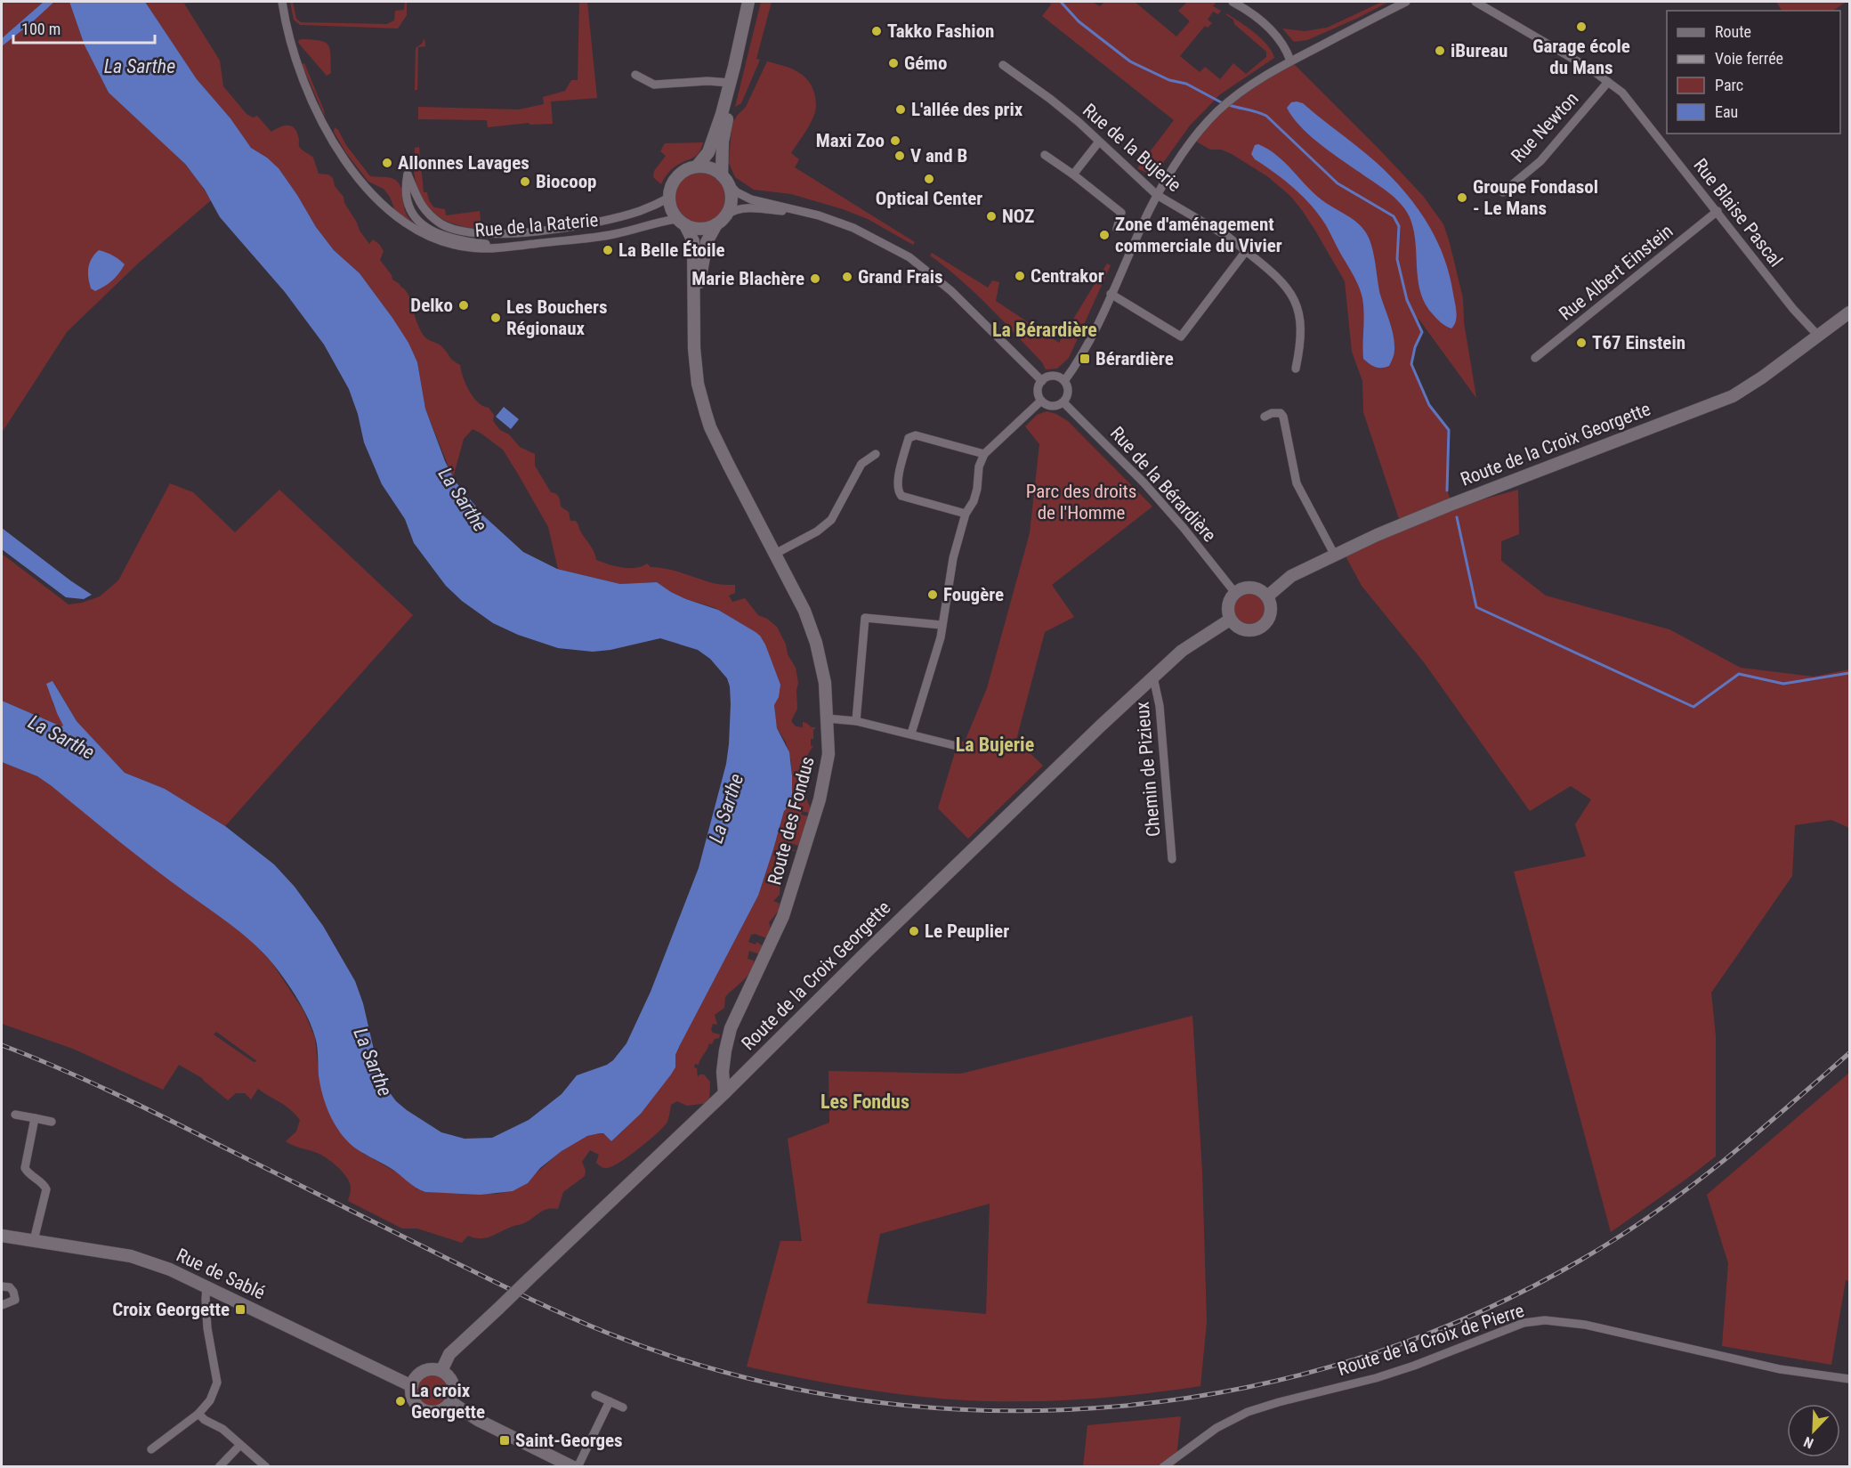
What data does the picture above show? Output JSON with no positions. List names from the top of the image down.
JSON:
{
  "streets": {
    "street": [
      "Rue Newton",
      "Rue de la Bujerie",
      "Rue Blaise Pascal",
      "Rue de la Raterie",
      "Rue Albert Einstein",
      "Route de la Croix Georgette",
      "Rue de la Bérardière",
      "Chemin de Pizieux",
      "Route des Fondus",
      "Rue de Sablé",
      "Route de la Croix de Pierre"
    ]
  },
  "crossings": [
    ["Rue Newton", "Rue Blaise Pascal"],
    ["Rue Blaise Pascal", "Rue Albert Einstein"],
    ["Rue Blaise Pascal", "Route de la Croix Georgette"],
    ["Rue de la Raterie", "Route des Fondus"],
    ["Route de la Croix Georgette", "Rue de la Bérardière"],
    ["Route de la Croix Georgette", "Chemin de Pizieux"],
    ["Route de la Croix Georgette", "Route des Fondus"],
    ["Route de la Croix Georgette", "Rue de Sablé"]
  ],
  "districts": ["La Bérardière", "La Bujerie", "Les Fondus"],
  "water": ["La Sarthe"],
  "parks": ["Parc des droits de l'Homme"],
  "places": {
    "other": [
      "Garage école du Mans",
      "Takko Fashion",
      "iBureau",
      "Gémo",
      "L'allée des prix",
      "Maxi Zoo",
      "V and B",
      "Allonnes Lavages",
      "Optical Center",
      "Biocoop",
      "Groupe Fondasol - Le Mans",
      "NOZ",
      "Zone d'aménagement commerciale du Vivier",
      "La Belle Étoile",
      "Centrakor",
      "Grand Frais",
      "Marie Blachère",
      "Delko",
      "Les Bouchers Régionaux",
      "T67 Einstein",
      "Fougère",
      "Le Peuplier",
      "La croix Georgette"
    ],
    "transit": ["Bérardière", "Croix Georgette", "Saint-Georges"]
  },
  "legend": [
    "Route",
    "Voie ferrée",
    "Parc",
    "Eau"
  ],
  "scale_bar": "100 m",
  "north": "bottom left"
}
